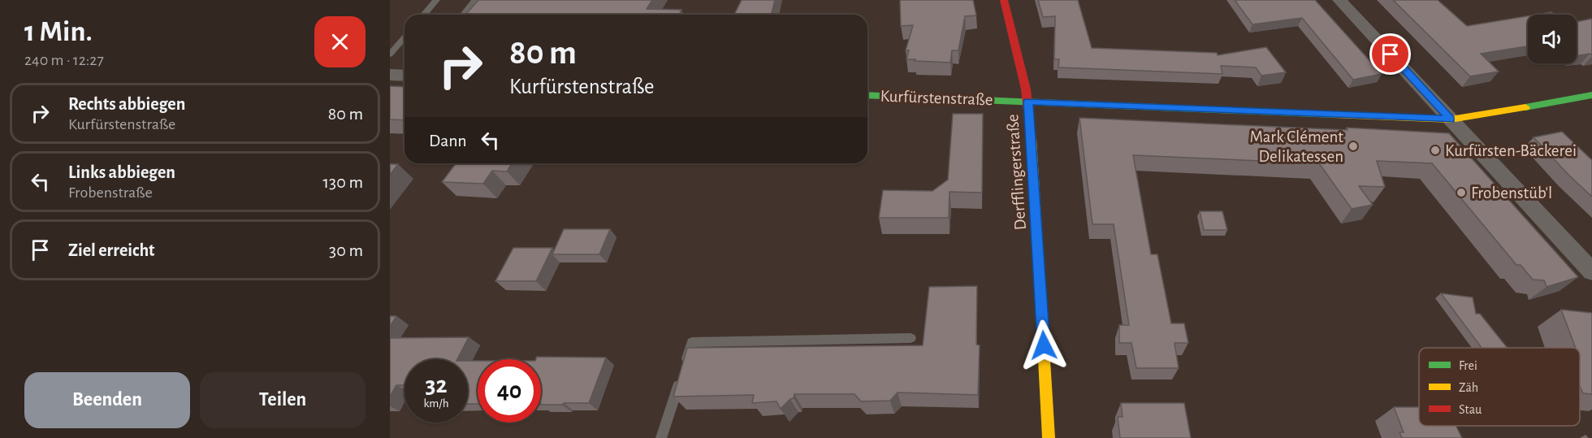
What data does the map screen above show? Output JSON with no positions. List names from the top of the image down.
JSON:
{
  "streets": {
    "street": ["Kurfürstenstraße", "Derfflingerstraße"]
  },
  "crossings": [
    ["Kurfürstenstraße", "Derfflingerstraße"]
  ],
  "places": ["Mark Clément Delikatessen", "Kurfürsten-Bäckerei", "Frobenstüb'l"],
  "legend": ["Frei", "Zäh", "Stau"],
  "page": {
    "heading": ["1 Min.", "240 m · 12:27"],
    "turn": ["80 m", "Kurfürstenstraße"],
    "list": [
      {
        "name": "Rechts abbiegen",
        "note": "Kurfürstenstraße",
        "value": "80 m"
      },
      {
        "name": "Links abbiegen",
        "note": "Frobenstraße",
        "value": "130 m"
      },
      {
        "name": "Ziel erreicht",
        "value": "30 m"
      }
    ],
    "then": "Dann",
    "speed": "32 km/h",
    "limit": "40",
    "buttons": ["Beenden", "Teilen"]
  }
}
